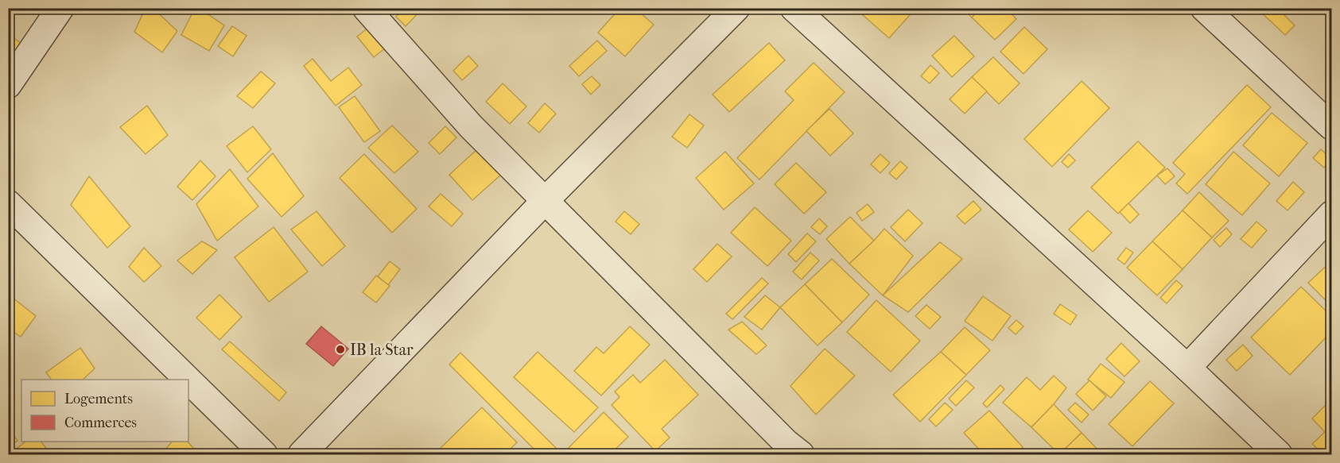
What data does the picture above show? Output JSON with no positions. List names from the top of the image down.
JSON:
{
  "places": ["IB la Star"],
  "legend": ["Logements", "Commerces"]
}
